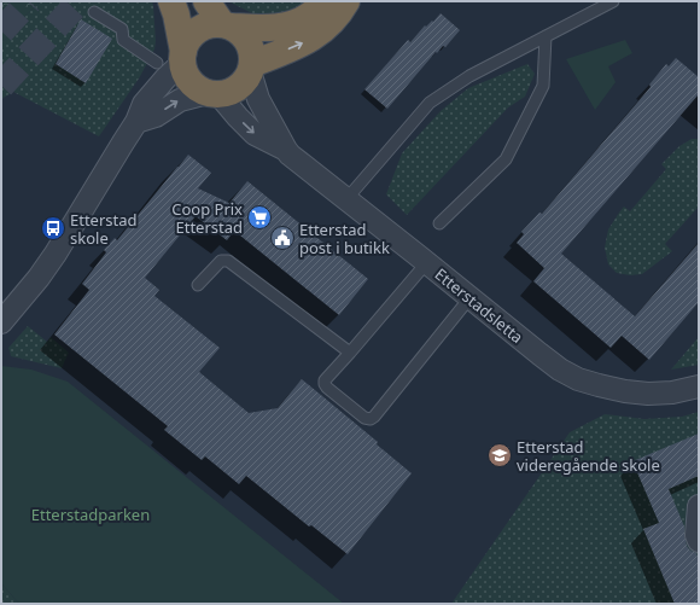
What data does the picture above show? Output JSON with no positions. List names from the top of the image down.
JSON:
{
  "streets": {
    "street": ["Etterstadsletta"]
  },
  "parks": ["Etterstadparken"],
  "places": {
    "supermarket": ["Coop Prix Etterstad"],
    "bus stop": ["Etterstad skole"],
    "public building": ["Etterstad post i butikk"],
    "school or university": ["Etterstad videregående skole"]
  }
}
